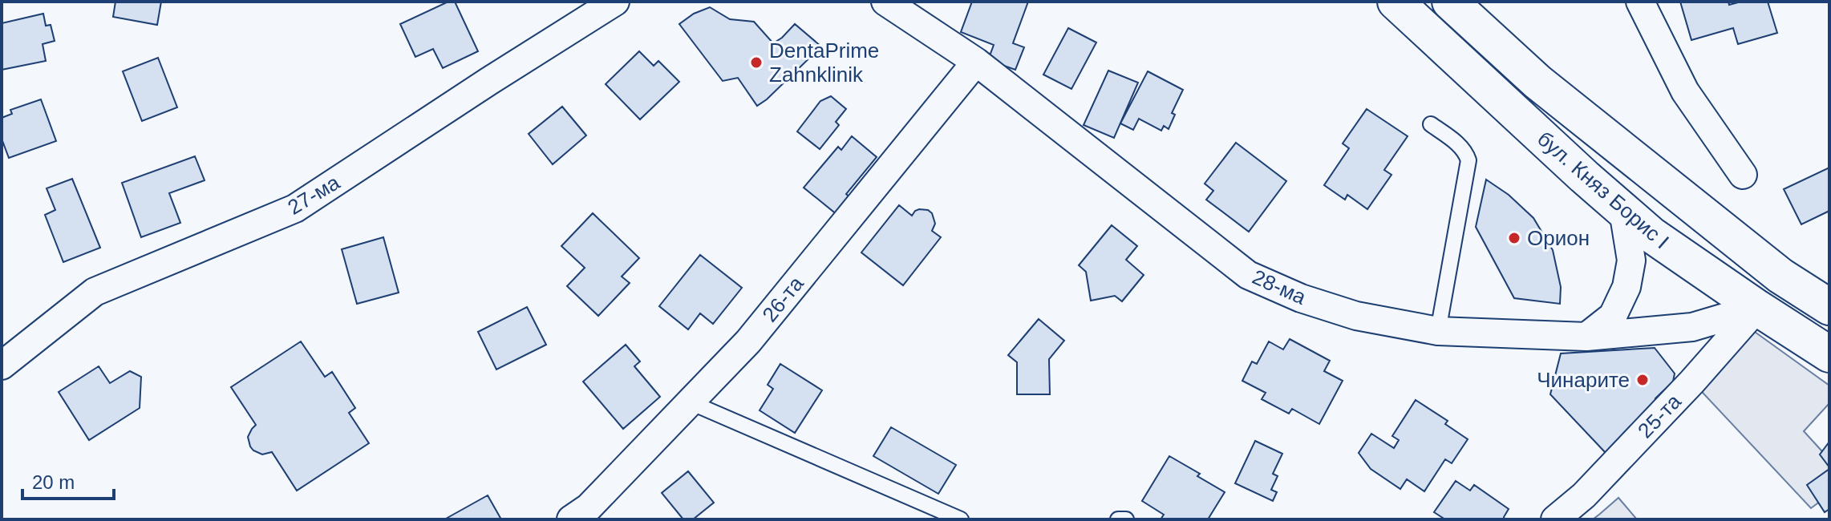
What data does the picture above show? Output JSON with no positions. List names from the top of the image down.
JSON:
{
  "streets": {
    "highway": ["бул. Княз Борис I"],
    "street": [
      "27-ма",
      "28-ма",
      "26-та",
      "25-та"
    ]
  },
  "crossings": [
    ["бул. Княз Борис I", "28-ма"],
    ["бул. Княз Борис I", "25-та"],
    ["28-ма", "26-та"],
    ["28-ма", "25-та"]
  ],
  "places": ["DentaPrime Zahnklinik", "Орион", "Чинарите"],
  "scale_bar": "20 m"
}
